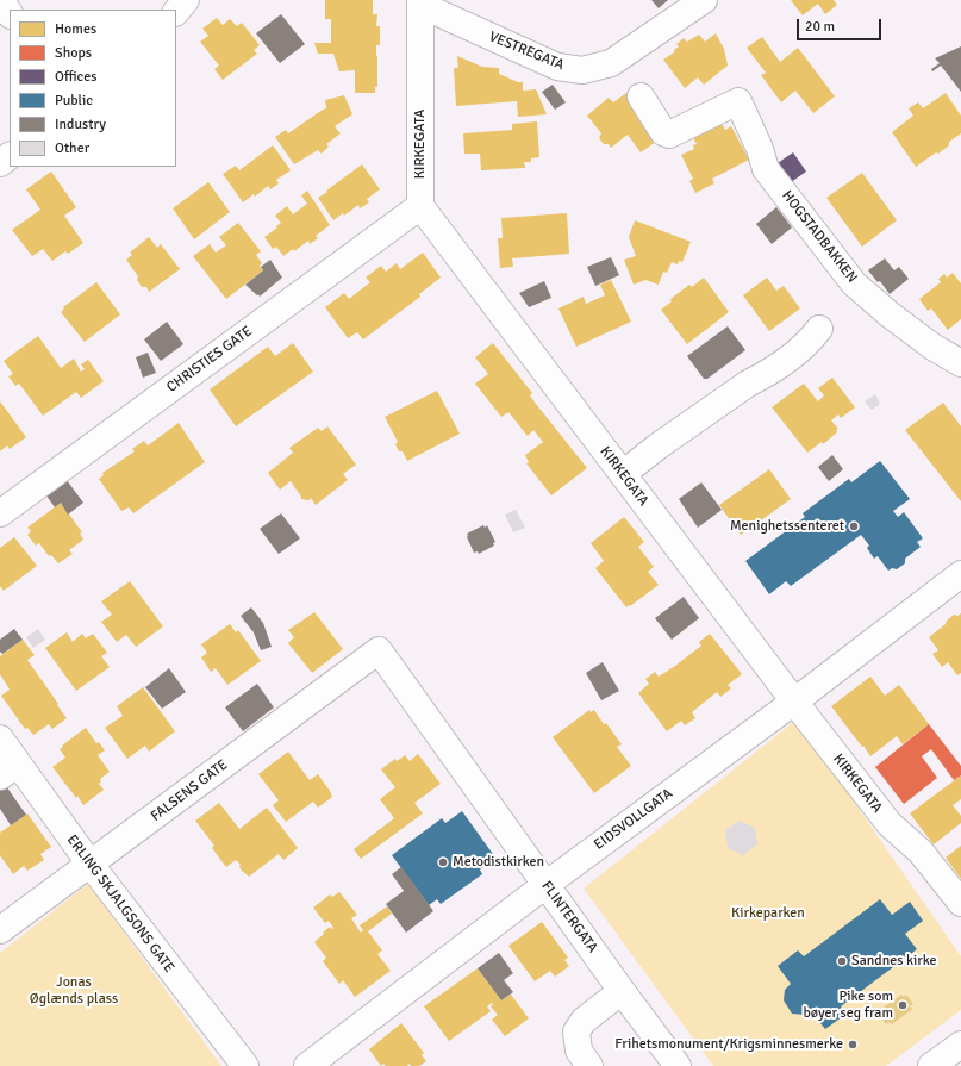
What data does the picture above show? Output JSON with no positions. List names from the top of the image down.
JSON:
{
  "streets": {
    "street": [
      "VESTREGATA",
      "KIRKEGATA",
      "HOGSTADBAKKEN",
      "CHRISTIES GATE",
      "FALSENS GATE",
      "EIDSVOLLGATA",
      "ERLING SKJALGSONS GATE",
      "FLINTERGATA"
    ]
  },
  "crossings": [
    ["VESTREGATA", "KIRKEGATA"],
    ["KIRKEGATA", "CHRISTIES GATE"],
    ["KIRKEGATA", "EIDSVOLLGATA"],
    ["FALSENS GATE", "ERLING SKJALGSONS GATE"],
    ["FALSENS GATE", "FLINTERGATA"],
    ["EIDSVOLLGATA", "FLINTERGATA"]
  ],
  "parks": ["Kirkeparken", "Jonas Øglænds plass"],
  "places": [
    "Menighetssenteret",
    "Metodistkirken",
    "Sandnes kirke",
    "Pike som bøyer seg fram",
    "Frihetsmonument/Krigsminnesmerke"
  ],
  "legend": [
    "Homes",
    "Shops",
    "Offices",
    "Public",
    "Industry",
    "Other"
  ],
  "scale_bar": "20 m"
}
